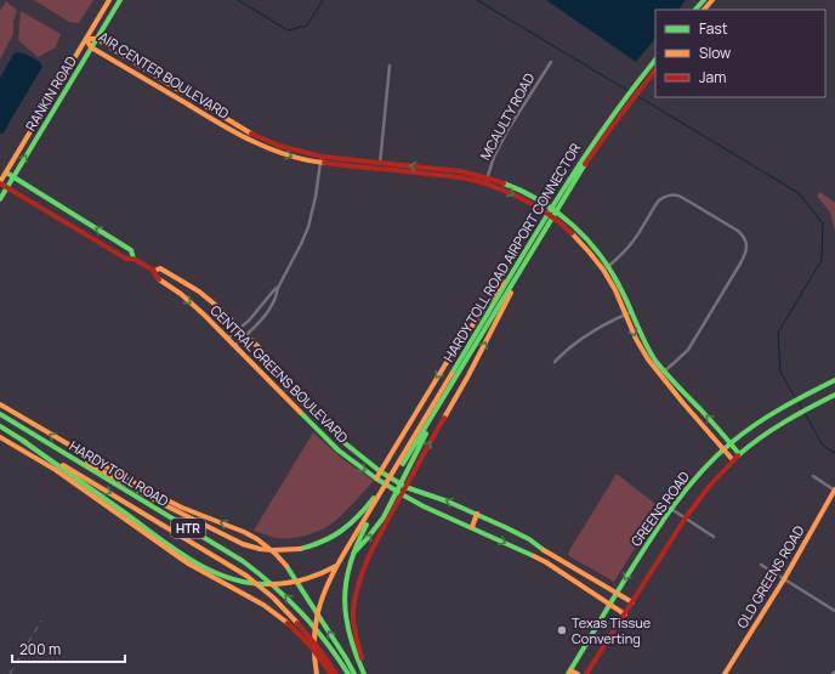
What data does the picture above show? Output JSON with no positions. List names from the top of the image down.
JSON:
{
  "streets": {
    "main road": [
      "AIR CENTER BOULEVARD",
      "RANKIN ROAD",
      "HARDY TOLL ROAD AIRPORT CONNECTOR",
      "CENTRAL GREENS BOULEVARD",
      "HARDY TOLL ROAD",
      "GREENS ROAD",
      "HTR",
      "OLD GREENS ROAD"
    ],
    "street": ["MCAULTY ROAD"]
  },
  "crossings": [
    ["AIR CENTER BOULEVARD", "RANKIN ROAD"],
    ["AIR CENTER BOULEVARD", "MCAULTY ROAD"],
    ["AIR CENTER BOULEVARD", "GREENS ROAD"],
    ["RANKIN ROAD", "CENTRAL GREENS BOULEVARD"],
    ["CENTRAL GREENS BOULEVARD", "GREENS ROAD"]
  ],
  "places": ["Texas Tissue Converting"],
  "legend": ["Fast", "Slow", "Jam"],
  "scale_bar": "200 m"
}
